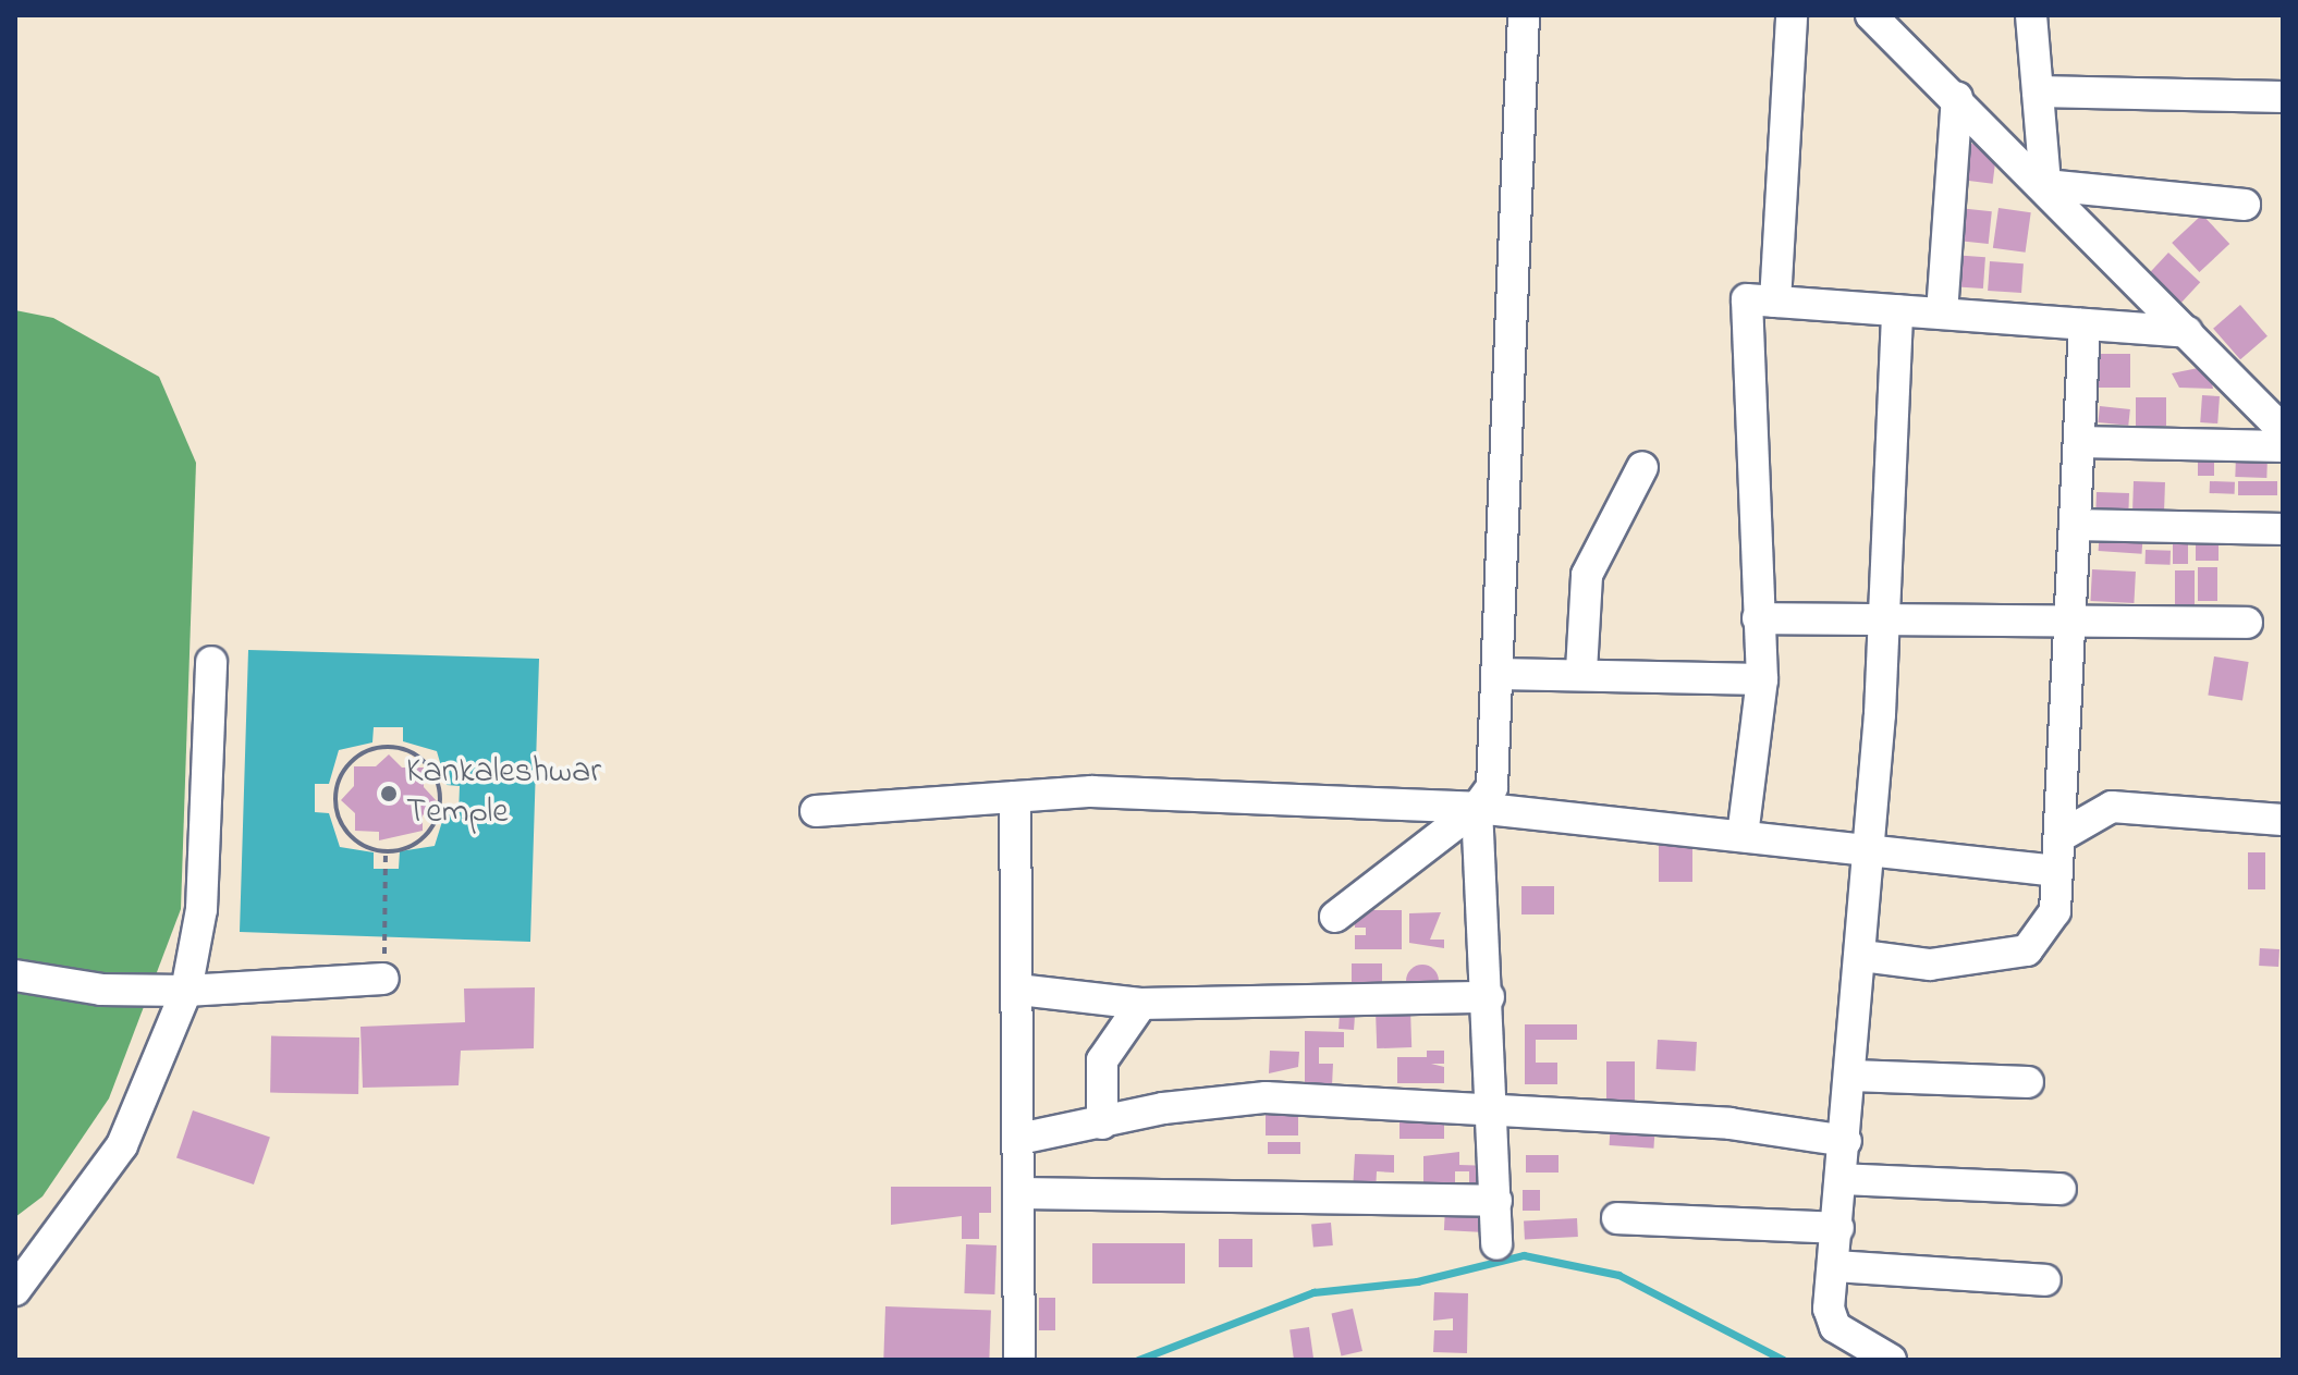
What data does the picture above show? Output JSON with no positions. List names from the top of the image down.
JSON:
{
  "places": ["Kankaleshwar Temple"]
}
